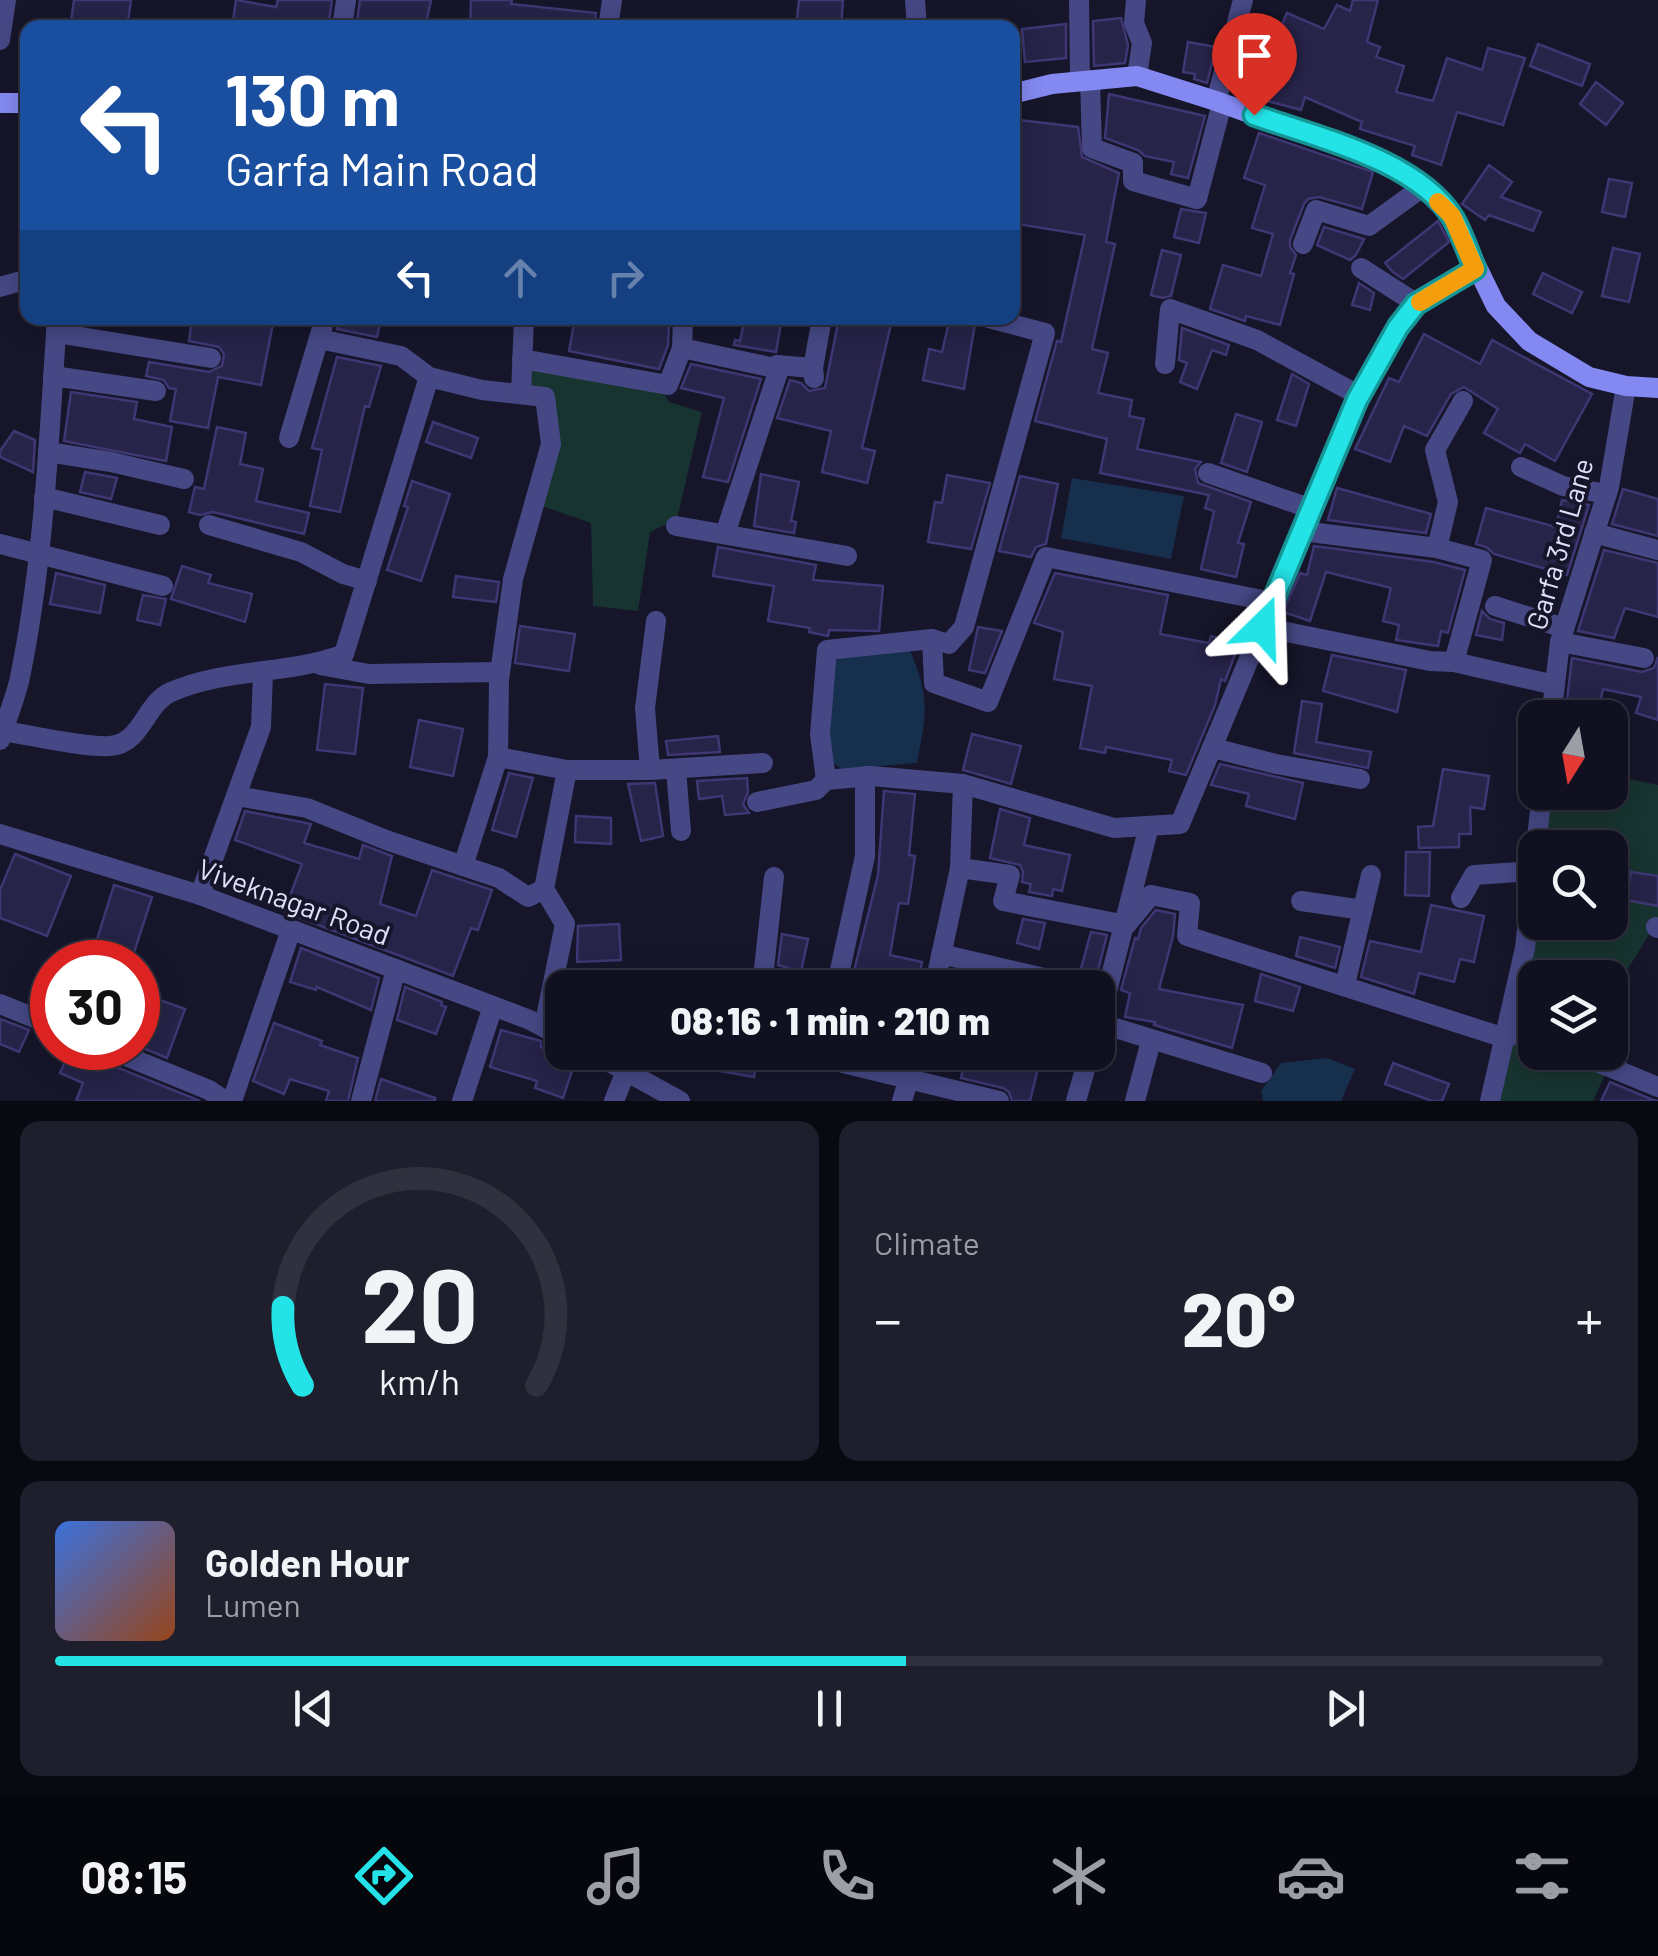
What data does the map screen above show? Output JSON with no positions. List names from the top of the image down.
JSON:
{
  "streets": {
    "street": ["Garfa 3rd Lane", "Viveknagar Road"]
  },
  "north": "bottom",
  "page": {
    "turn": ["130 m", "Garfa Main Road"],
    "limit": "30",
    "trip": "08:16 · 1 min · 210 m",
    "tile": "Climate",
    "heat": ["−", "20°", "+"],
    "song": ["Golden Hour", "Lumen"],
    "tabs": "08:15",
    "gauge": ["20", "km/h"]
  }
}
